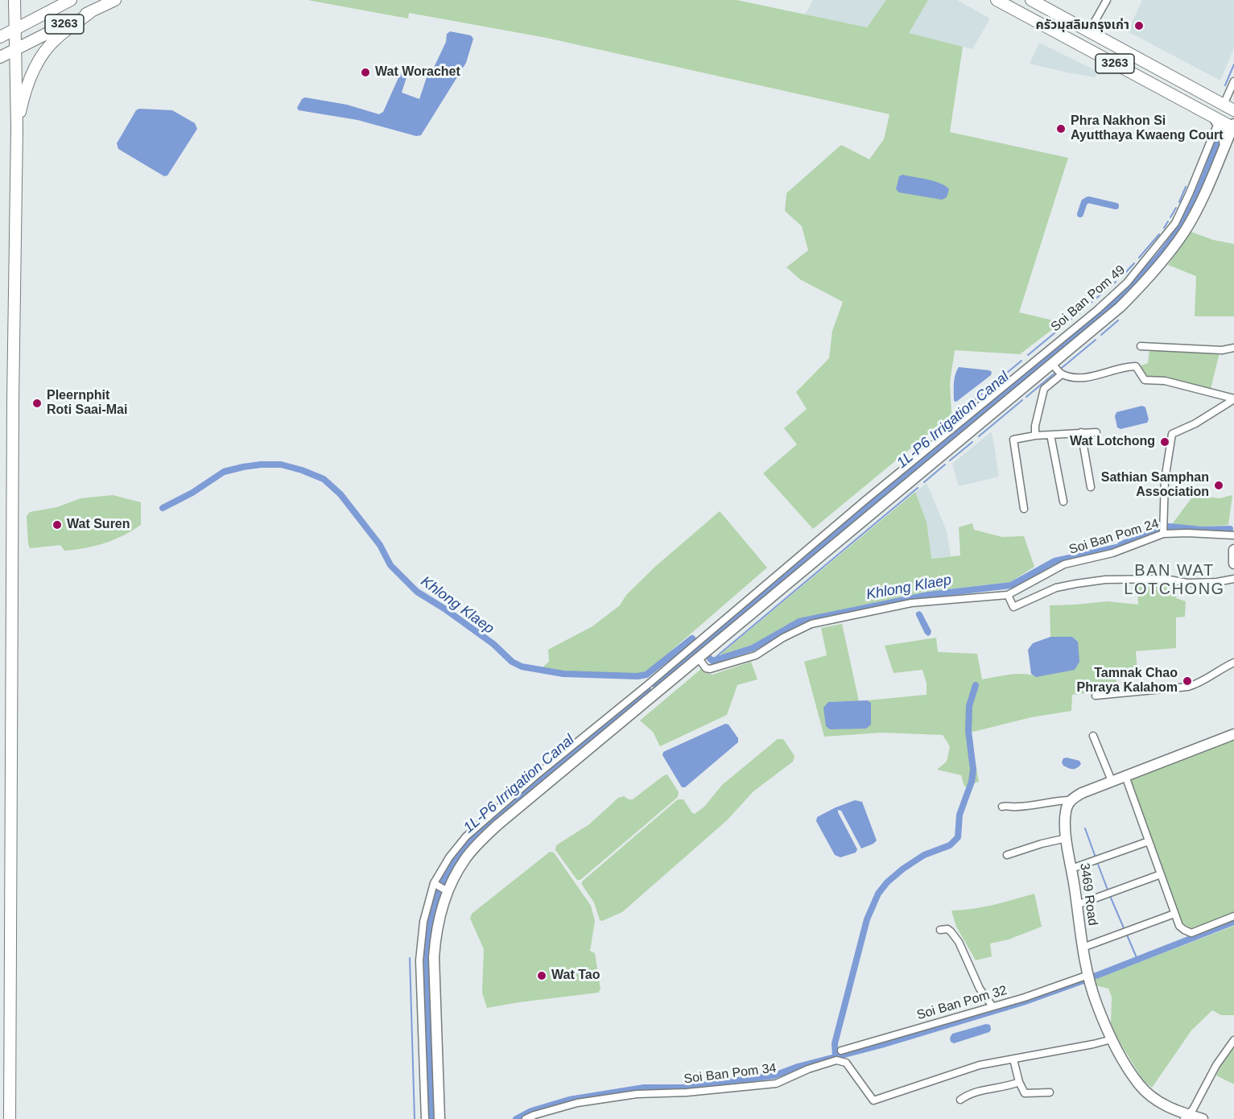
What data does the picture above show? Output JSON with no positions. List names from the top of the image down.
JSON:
{
  "streets": {
    "main road": ["3263", "3469 Road"],
    "street": [
      "Soi Ban Pom 49",
      "Soi Ban Pom 24",
      "Soi Ban Pom 32",
      "Soi Ban Pom 34"
    ]
  },
  "crossings": [
    ["3469 Road", "Soi Ban Pom 32"],
    ["3469 Road", "Soi Ban Pom 34"]
  ],
  "districts": ["BAN WAT LOTCHONG"],
  "water": ["1L-P6 Irrigation Canal", "Khlong Klaep"],
  "places": [
    "ครัวมุสลิมกรุงเก่า",
    "Wat Worachet",
    "Phra Nakhon Si Ayutthaya Kwaeng Court",
    "Pleernphit Roti Saai-Mai",
    "Wat Lotchong",
    "Sathian Samphan Association",
    "Wat Suren",
    "Tamnak Chao Phraya Kalahom",
    "Wat Tao"
  ]
}
